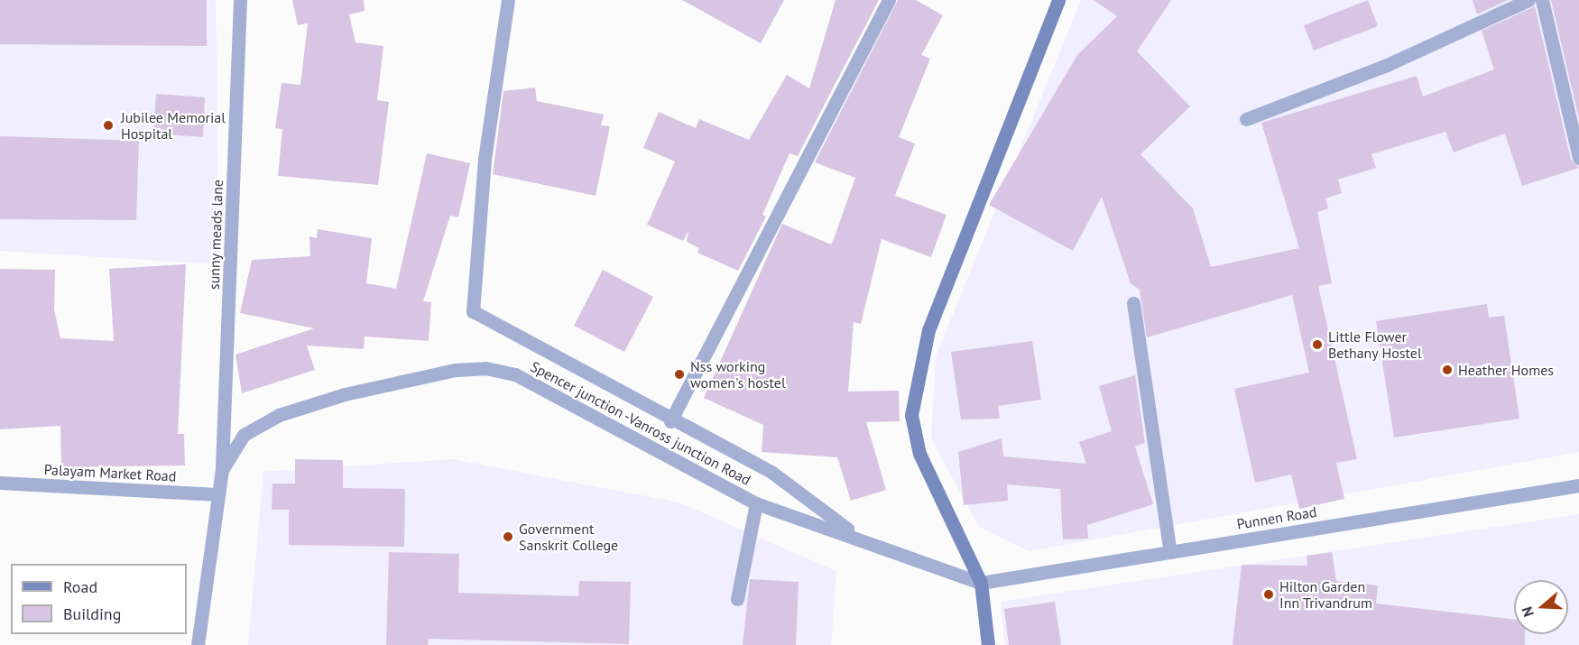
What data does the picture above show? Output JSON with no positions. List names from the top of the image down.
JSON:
{
  "streets": {
    "street": [
      "sunny meads lane",
      "Spencer junction -Vanross junction Road",
      "Palayam Market Road",
      "Punnen Road"
    ]
  },
  "crossings": [
    ["sunny meads lane", "Spencer junction -Vanross junction Road"],
    ["Spencer junction -Vanross junction Road", "Palayam Market Road"],
    ["Spencer junction -Vanross junction Road", "Punnen Road"]
  ],
  "places": [
    "Jubilee Memorial Hospital",
    "Little Flower Bethany Hostel",
    "Heather Homes",
    "Nss working women's hostel",
    "Government Sanskrit College",
    "Hilton Garden Inn Trivandrum"
  ],
  "legend": ["Road", "Building"],
  "north": "left"
}
